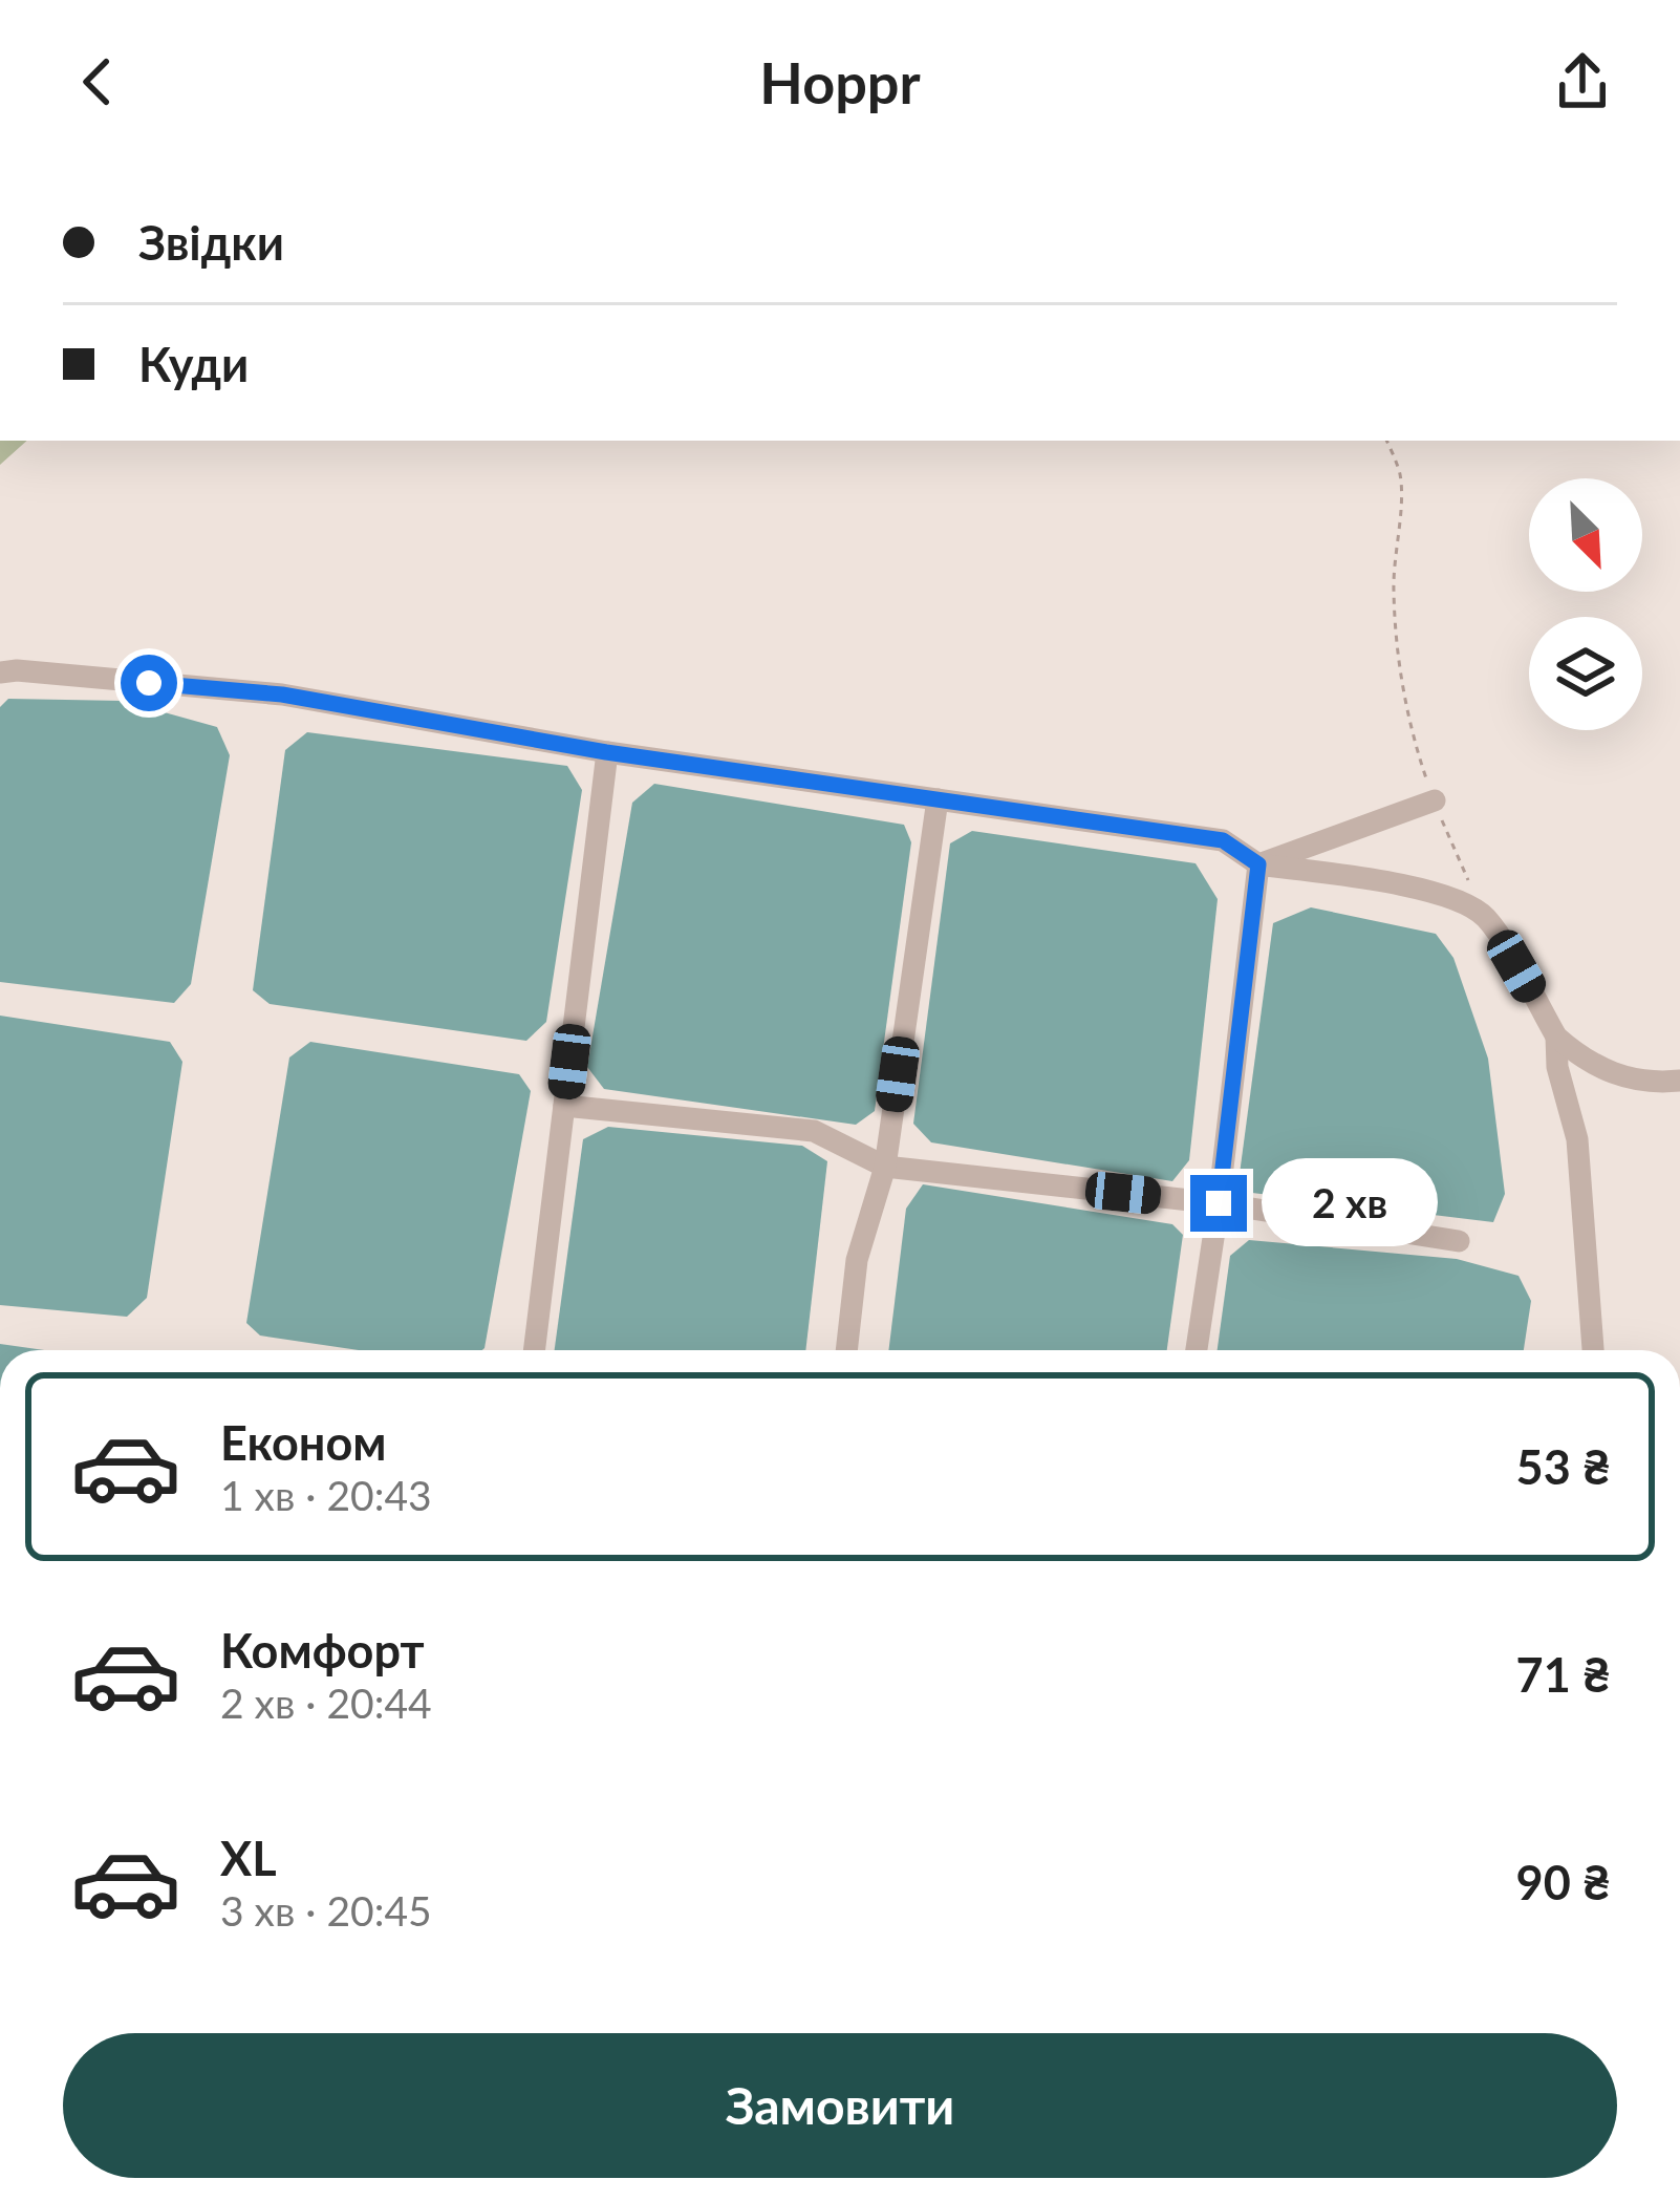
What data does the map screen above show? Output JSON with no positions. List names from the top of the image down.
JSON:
{
  "north": "bottom right",
  "page": {
    "header": "Hoppr",
    "banner": ["Звідки", "Куди"],
    "bubble": "2 хв",
    "list": [
      {
        "name": "Економ",
        "note": "1 хв · 20:43",
        "value": "53 ₴"
      },
      {
        "name": "Комфорт",
        "note": "2 хв · 20:44",
        "value": "71 ₴"
      },
      {
        "name": "XL",
        "note": "3 хв · 20:45",
        "value": "90 ₴"
      }
    ],
    "buttons": "Замовити"
  }
}
